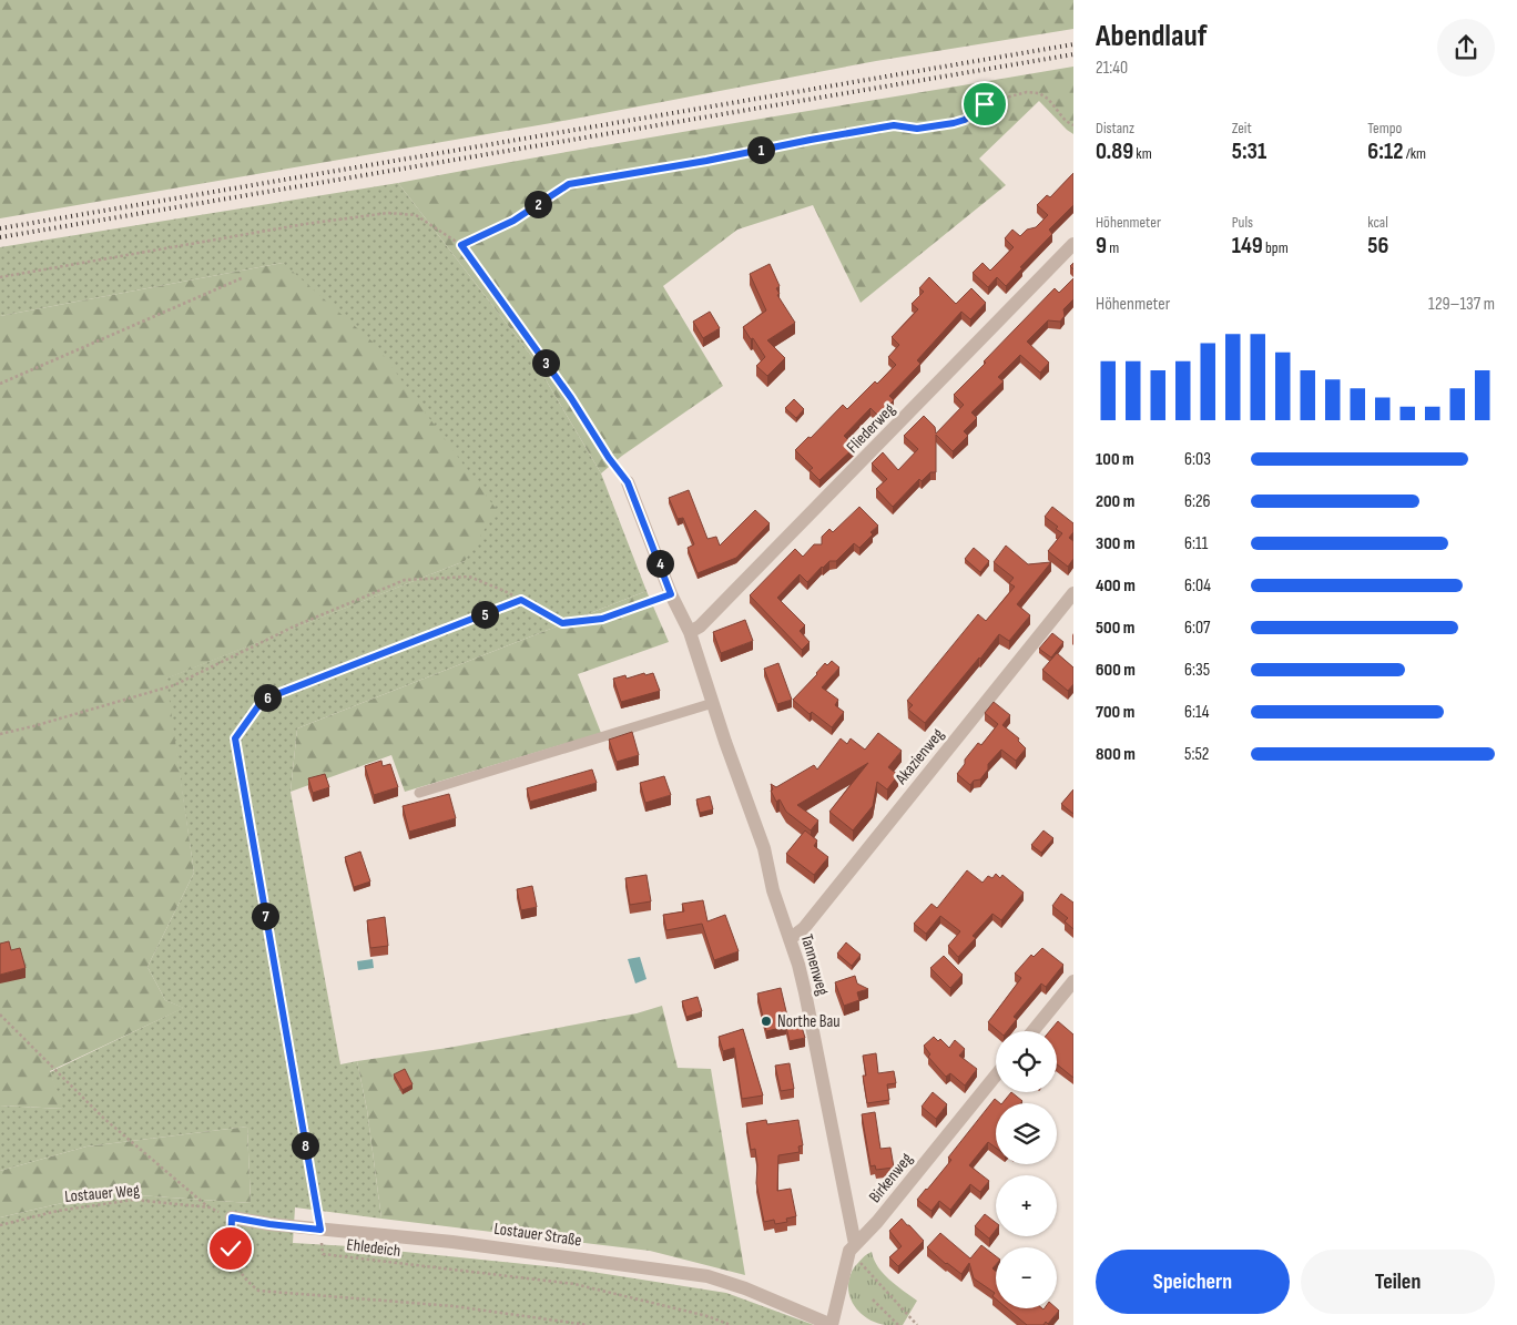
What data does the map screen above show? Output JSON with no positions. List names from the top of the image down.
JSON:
{
  "streets": {
    "street": [
      "Fliederweg",
      "Akazienweg",
      "Tannenweg",
      "Birkenweg",
      "Lostauer Straße"
    ],
    "path": ["Lostauer Weg", "Ehledeich"]
  },
  "crossings": [
    ["Fliederweg", "Tannenweg"],
    ["Akazienweg", "Tannenweg"],
    ["Tannenweg", "Birkenweg"],
    ["Lostauer Straße", "Ehledeich"]
  ],
  "places": ["Northe Bau"],
  "page": {
    "heading": ["Abendlauf", "21:40"],
    "stats": [
      ["Distanz", "0.89 km"],
      ["Zeit", "5:31"],
      ["Tempo", "6:12 /km"],
      ["Höhenmeter", "9 m"],
      ["Puls", "149 bpm"],
      ["kcal", "56"]
    ],
    "pins": [
      "1",
      "2",
      "3",
      "4",
      "5",
      "6",
      "7",
      "8"
    ],
    "chart": ["Höhenmeter", "129–137 m"],
    "list": [
      {
        "name": "100 m",
        "note": "6:03"
      },
      {
        "name": "200 m",
        "note": "6:26"
      },
      {
        "name": "300 m",
        "note": "6:11"
      },
      {
        "name": "400 m",
        "note": "6:04"
      },
      {
        "name": "500 m",
        "note": "6:07"
      },
      {
        "name": "600 m",
        "note": "6:35"
      },
      {
        "name": "700 m",
        "note": "6:14"
      },
      {
        "name": "800 m",
        "note": "5:52"
      }
    ],
    "map_buttons": ["+", "−"],
    "buttons": ["Speichern", "Teilen"]
  }
}
